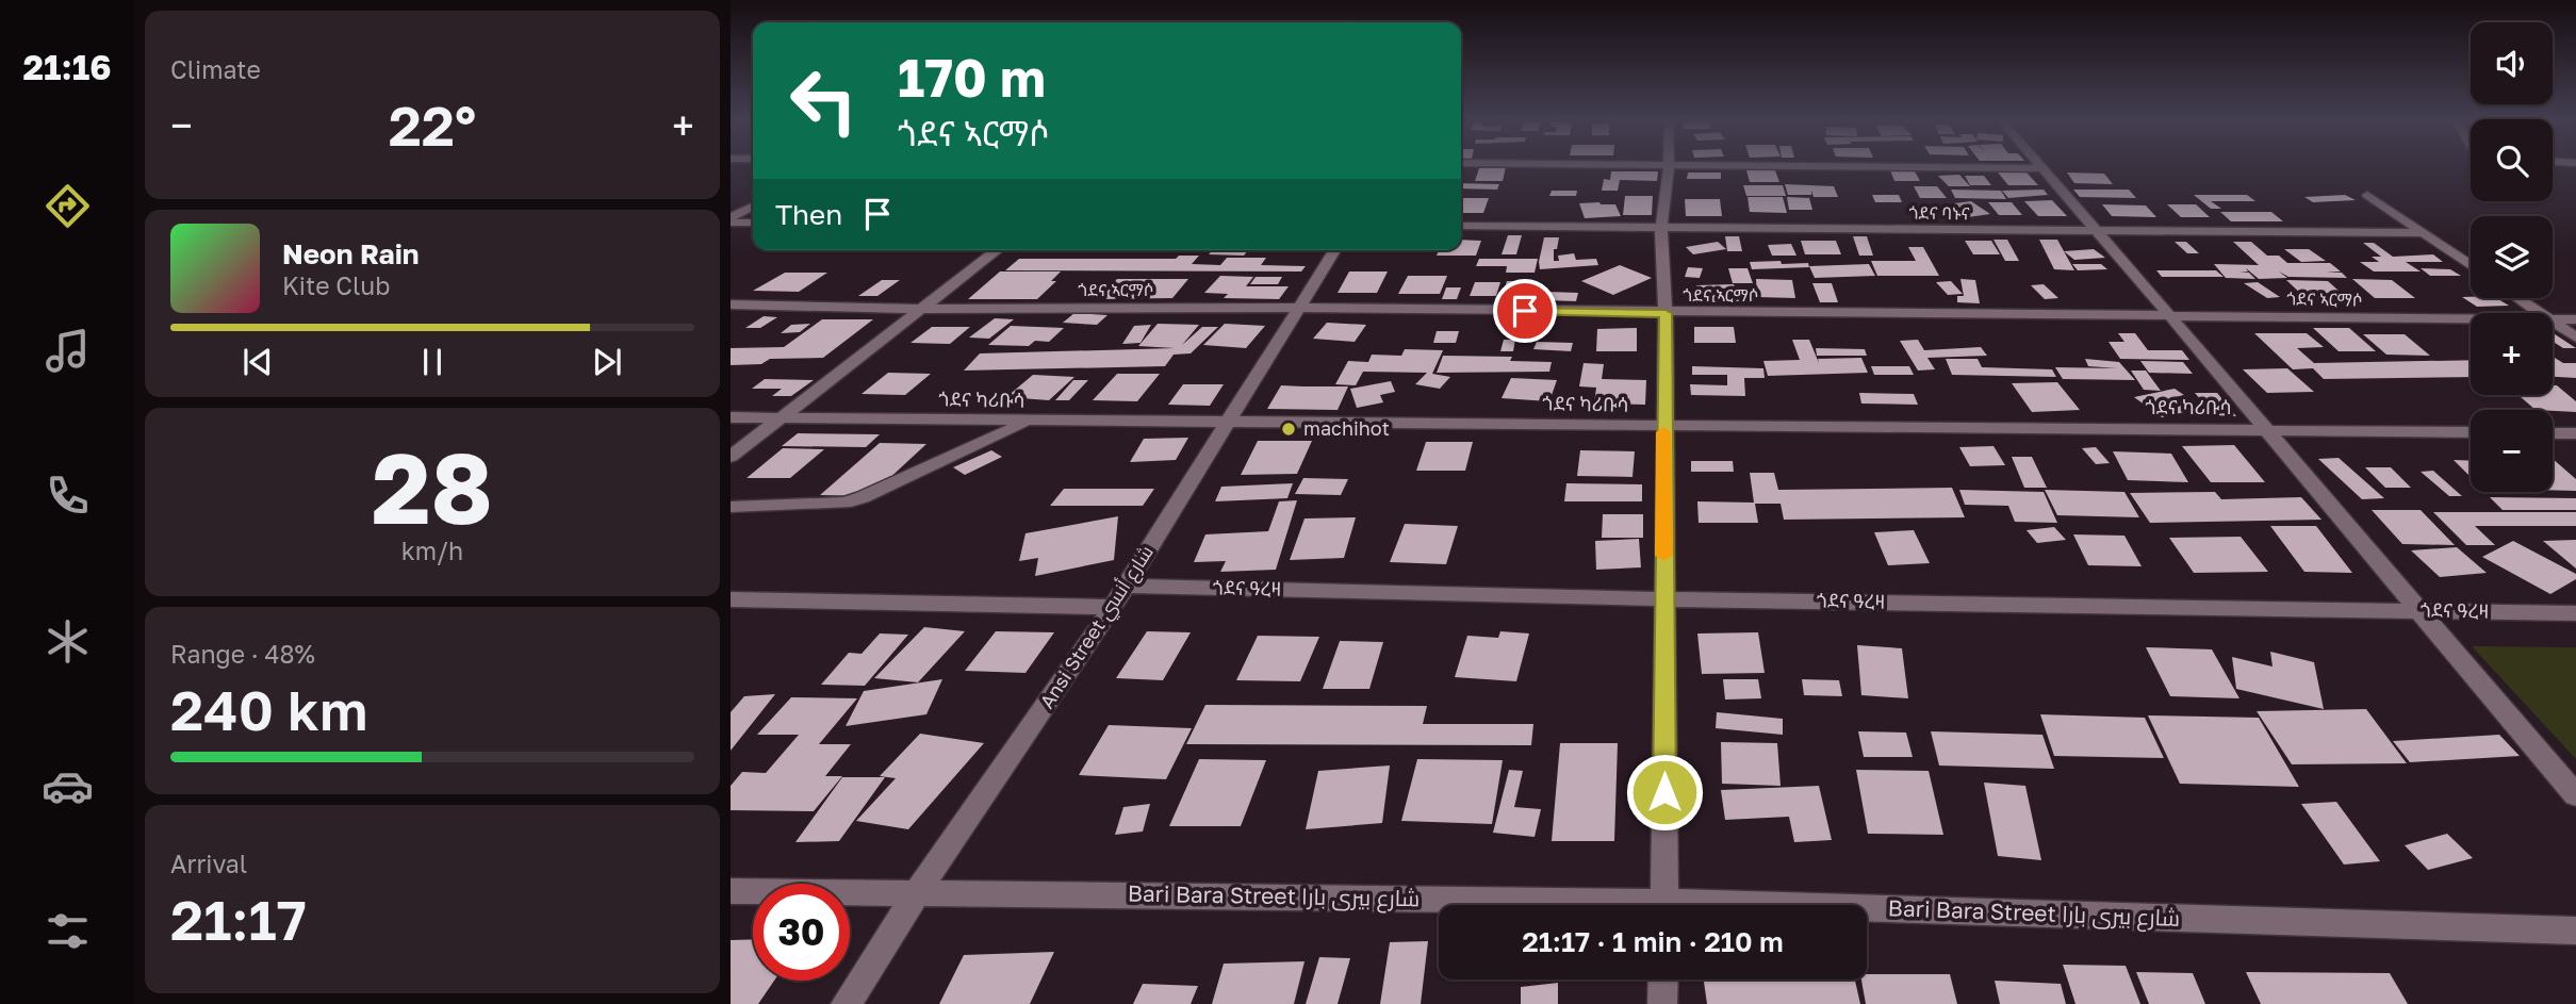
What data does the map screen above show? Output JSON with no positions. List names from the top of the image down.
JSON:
{
  "streets": {
    "street": [
      "ጎደና ባኑና",
      "ጎደና ኣርማሶ",
      "ጎደና ካሪቡሳ",
      "ጎደና ዓረዛ",
      "Ansi Street شارع أنسي",
      "Bari Bara Street شارع بيرى بارا"
    ]
  },
  "crossings": [
    ["ጎደና ኣርማሶ", "Ansi Street شارع أنسي"],
    ["ጎደና ካሪቡሳ", "Ansi Street شارع أنسي"],
    ["ጎደና ዓረዛ", "Ansi Street شارع أنسي"],
    ["Ansi Street شارع أنسي", "Bari Bara Street شارع بيرى بارا"]
  ],
  "places": ["machihot"],
  "page": {
    "tabs": "21:16",
    "tile": [
      "Climate",
      ["28", "km/h"],
      ["Range · 48%", "240 km"],
      ["Arrival", "21:17"]
    ],
    "map_buttons": ["+", "−"],
    "turn": ["170 m", "ጎደና ኣርማሶ"],
    "heat": ["−", "22°", "+"],
    "then": "Then",
    "song": ["Neon Rain", "Kite Club"],
    "limit": "30",
    "trip": "21:17 · 1 min · 210 m"
  }
}
